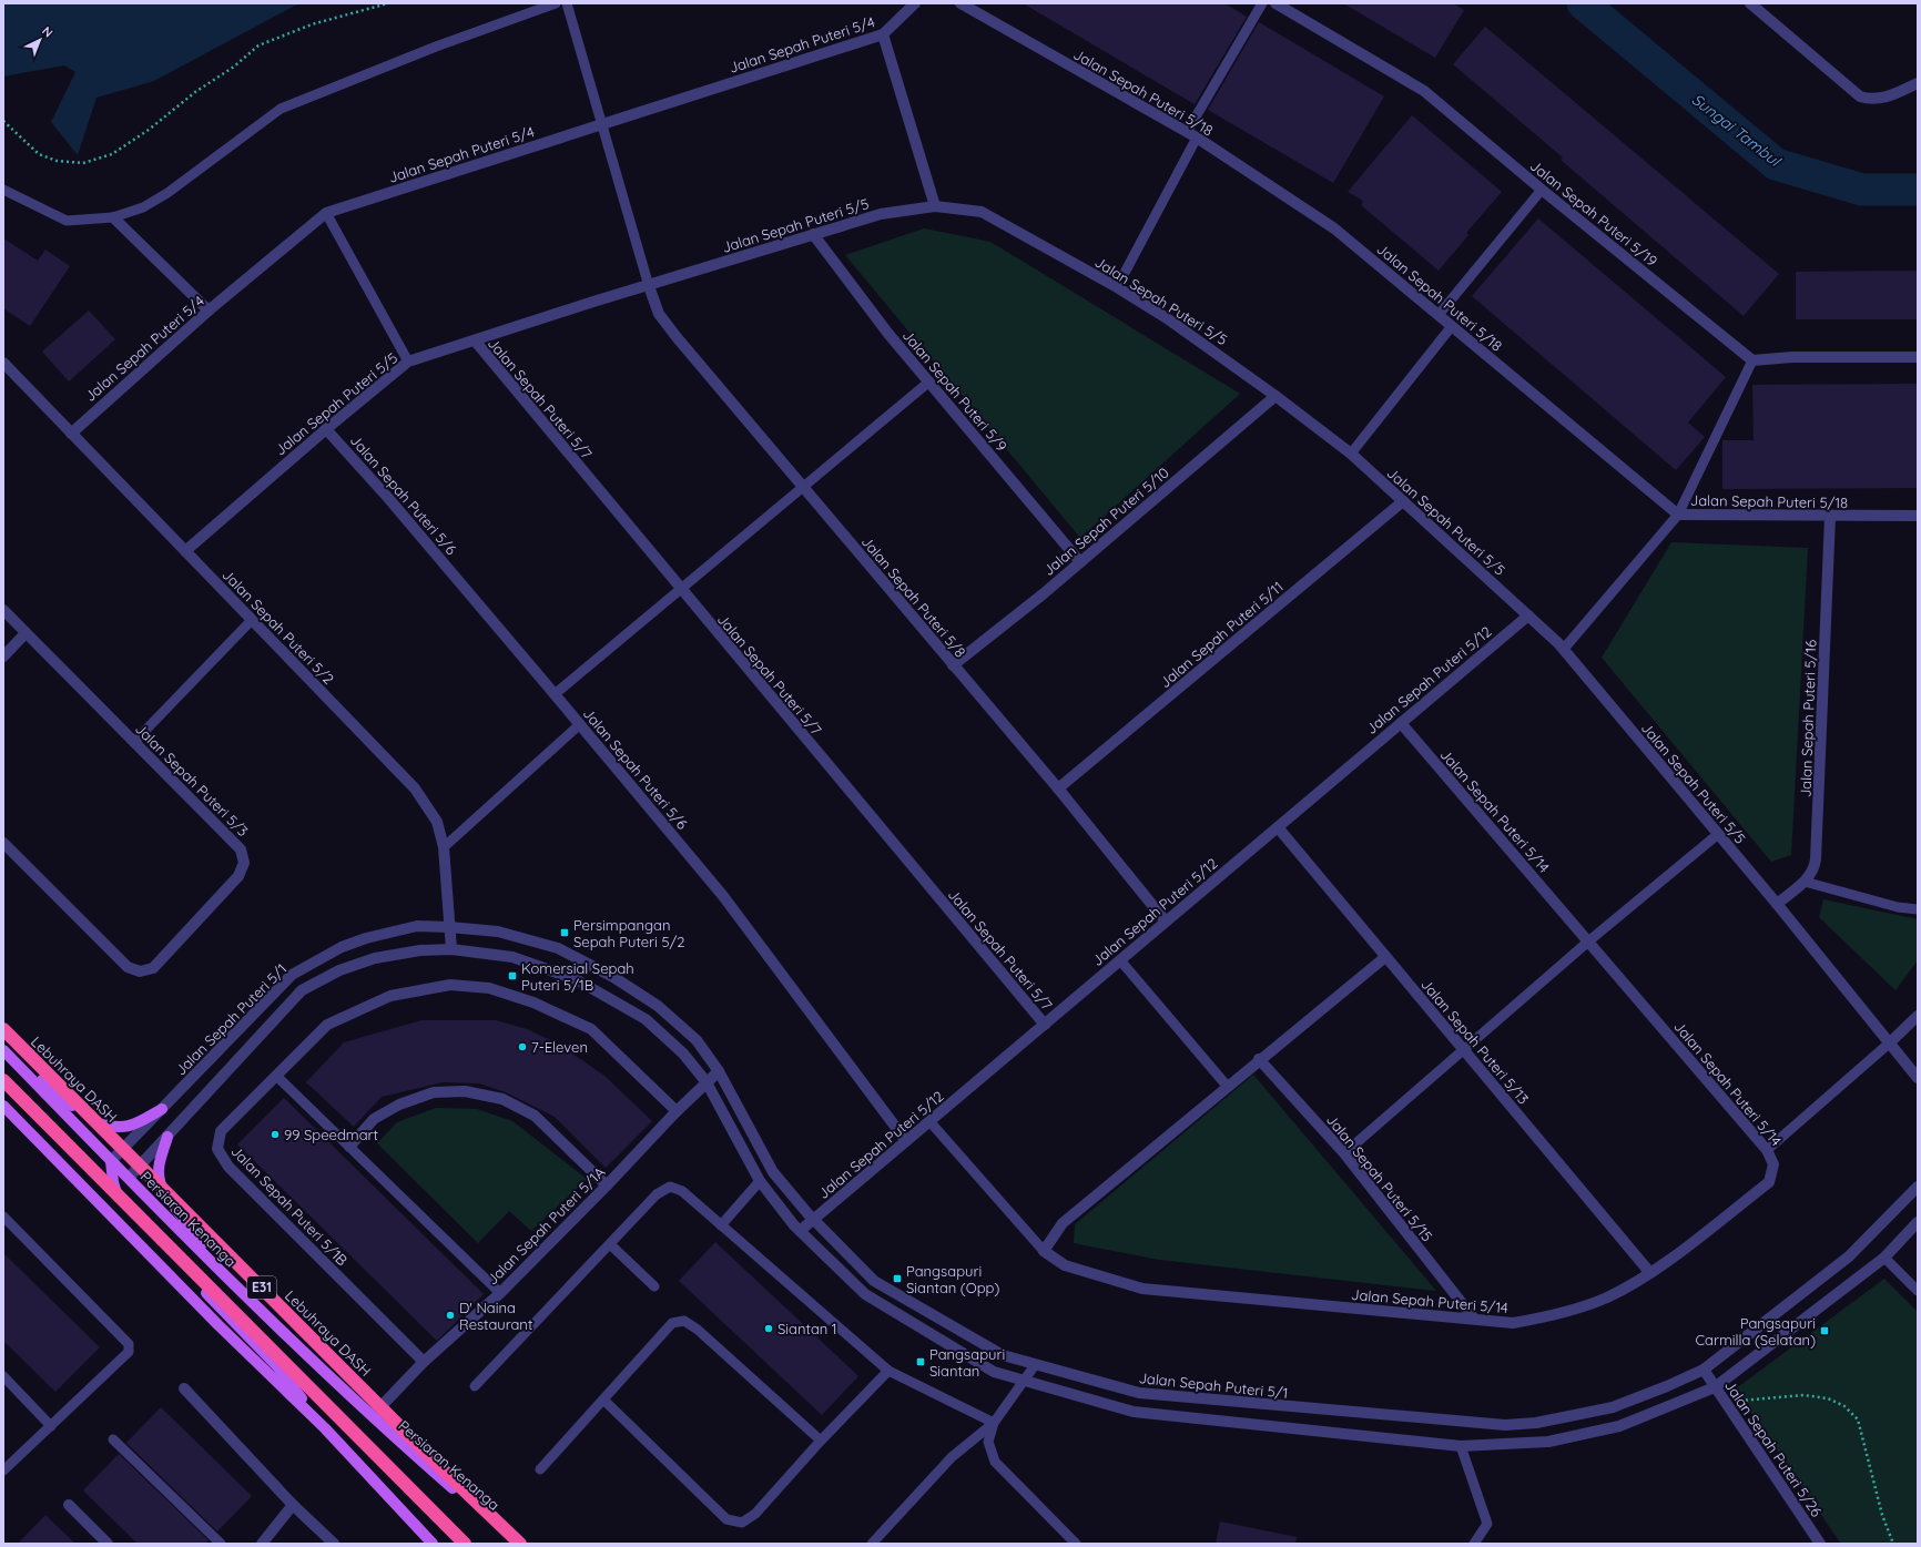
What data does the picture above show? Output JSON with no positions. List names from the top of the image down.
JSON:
{
  "streets": {
    "highway": ["Lebuhraya DASH", "E31"],
    "main road": ["Persiaran Kenanga"],
    "street": [
      "Jalan Sepah Puteri 5/4",
      "Jalan Sepah Puteri 5/18",
      "Jalan Sepah Puteri 5/19",
      "Jalan Sepah Puteri 5/5",
      "Jalan Sepah Puteri 5/9",
      "Jalan Sepah Puteri 5/7",
      "Jalan Sepah Puteri 5/6",
      "Jalan Sepah Puteri 5/10",
      "Jalan Sepah Puteri 5/8",
      "Jalan Sepah Puteri 5/2",
      "Jalan Sepah Puteri 5/11",
      "Jalan Sepah Puteri 5/12",
      "Jalan Sepah Puteri 5/16",
      "Jalan Sepah Puteri 5/3",
      "Jalan Sepah Puteri 5/14",
      "Jalan Sepah Puteri 5/1",
      "Jalan Sepah Puteri 5/13",
      "Jalan Sepah Puteri 5/15",
      "Jalan Sepah Puteri 5/1B",
      "Jalan Sepah Puteri 5/1A",
      "Jalan Sepah Puteri 5/26"
    ]
  },
  "crossings": [
    ["Jalan Sepah Puteri 5/4", "Jalan Sepah Puteri 5/2"],
    ["Jalan Sepah Puteri 5/18", "Jalan Sepah Puteri 5/16"],
    ["Jalan Sepah Puteri 5/5", "Jalan Sepah Puteri 5/9"],
    ["Jalan Sepah Puteri 5/5", "Jalan Sepah Puteri 5/7"],
    ["Jalan Sepah Puteri 5/5", "Jalan Sepah Puteri 5/6"],
    ["Jalan Sepah Puteri 5/5", "Jalan Sepah Puteri 5/10"],
    ["Jalan Sepah Puteri 5/5", "Jalan Sepah Puteri 5/8"],
    ["Jalan Sepah Puteri 5/5", "Jalan Sepah Puteri 5/2"],
    ["Jalan Sepah Puteri 5/5", "Jalan Sepah Puteri 5/11"],
    ["Jalan Sepah Puteri 5/5", "Jalan Sepah Puteri 5/12"],
    ["Jalan Sepah Puteri 5/5", "Jalan Sepah Puteri 5/16"],
    ["Jalan Sepah Puteri 5/9", "Jalan Sepah Puteri 5/10"],
    ["Jalan Sepah Puteri 5/7", "Jalan Sepah Puteri 5/12"],
    ["Jalan Sepah Puteri 5/6", "Jalan Sepah Puteri 5/12"],
    ["Jalan Sepah Puteri 5/10", "Jalan Sepah Puteri 5/8"],
    ["Jalan Sepah Puteri 5/8", "Jalan Sepah Puteri 5/11"],
    ["Jalan Sepah Puteri 5/8", "Jalan Sepah Puteri 5/12"],
    ["Jalan Sepah Puteri 5/2", "Jalan Sepah Puteri 5/1"],
    ["Jalan Sepah Puteri 5/12", "Jalan Sepah Puteri 5/14"],
    ["Jalan Sepah Puteri 5/12", "Jalan Sepah Puteri 5/1"],
    ["Jalan Sepah Puteri 5/12", "Jalan Sepah Puteri 5/13"],
    ["Jalan Sepah Puteri 5/14", "Jalan Sepah Puteri 5/13"],
    ["Jalan Sepah Puteri 5/14", "Jalan Sepah Puteri 5/15"],
    ["Jalan Sepah Puteri 5/1", "Persiaran Kenanga"],
    ["Jalan Sepah Puteri 5/1", "Jalan Sepah Puteri 5/1A"],
    ["Jalan Sepah Puteri 5/1", "Jalan Sepah Puteri 5/26"],
    ["Lebuhraya DASH", "Persiaran Kenanga"],
    ["Jalan Sepah Puteri 5/1B", "Jalan Sepah Puteri 5/1A"],
    ["Persiaran Kenanga", "Jalan Sepah Puteri 5/1A"]
  ],
  "water": ["Sungai Tambul"],
  "places": {
    "transit": [
      "Persimpangan Sepah Puteri 5/2",
      "Komersial Sepah Puteri 5/1B",
      "Pangsapuri Siantan (Opp)",
      "Pangsapuri Carmilla (Selatan)",
      "Pangsapuri Siantan"
    ],
    "other": [
      "7-Eleven",
      "99 Speedmart",
      "D' Naina Restaurant",
      "Siantan 1"
    ]
  },
  "north": "top right"
}
